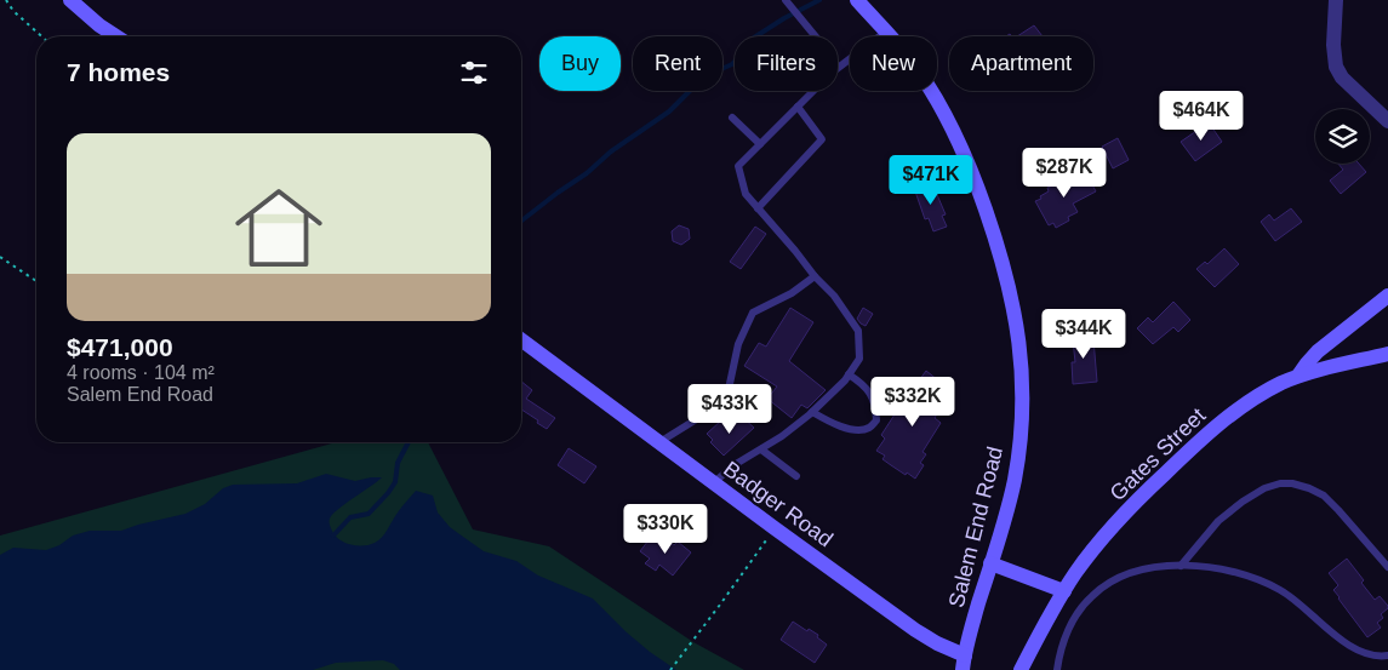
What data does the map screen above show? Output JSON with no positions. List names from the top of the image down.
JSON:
{
  "streets": {
    "street": ["Gates Street", "Badger Road", "Salem End Road"]
  },
  "crossings": [
    ["Badger Road", "Salem End Road"]
  ],
  "page": {
    "chip": [
      "Buy",
      "Rent",
      "Filters",
      "New",
      "Apartment"
    ],
    "heading": "7 homes",
    "price": [
      "$464K",
      "$287K",
      "$471K",
      "$344K",
      "$332K",
      "$433K",
      "$330K"
    ],
    "list": [
      {
        "name": "$471,000",
        "note": "4 rooms · 104 m² · Salem End Road"
      }
    ]
  }
}
